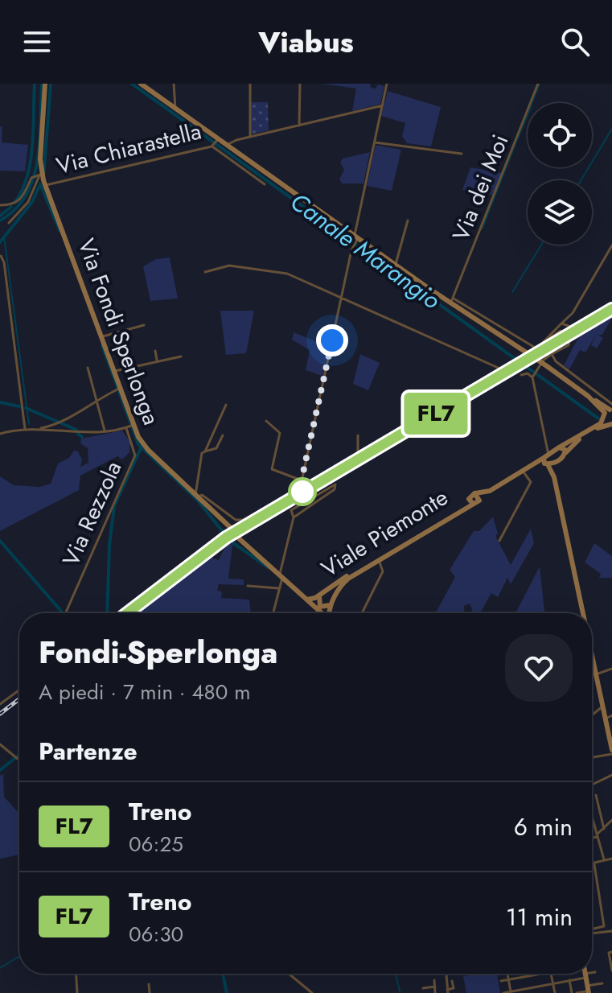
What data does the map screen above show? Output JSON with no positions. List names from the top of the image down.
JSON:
{
  "streets": {
    "street": [
      "Via Chiarastella",
      "Via dei Moi",
      "Via Fondi Sperlonga",
      "Via Rezzola",
      "Viale Piemonte"
    ]
  },
  "crossings": [
    ["Via Chiarastella", "Via Fondi Sperlonga"],
    ["Via Fondi Sperlonga", "Via Rezzola"]
  ],
  "water": ["Canale Marangio"],
  "page": {
    "header": "Viabus",
    "on_map": "FL7",
    "heading": [
      ["Fondi-Sperlonga", "A piedi · 7 min · 480 m"],
      "Partenze"
    ],
    "list": [
      {
        "mark": "FL7",
        "name": "Treno",
        "note": "06:25",
        "value": "6 min"
      },
      {
        "mark": "FL7",
        "name": "Treno",
        "note": "06:30",
        "value": "11 min"
      }
    ]
  }
}
